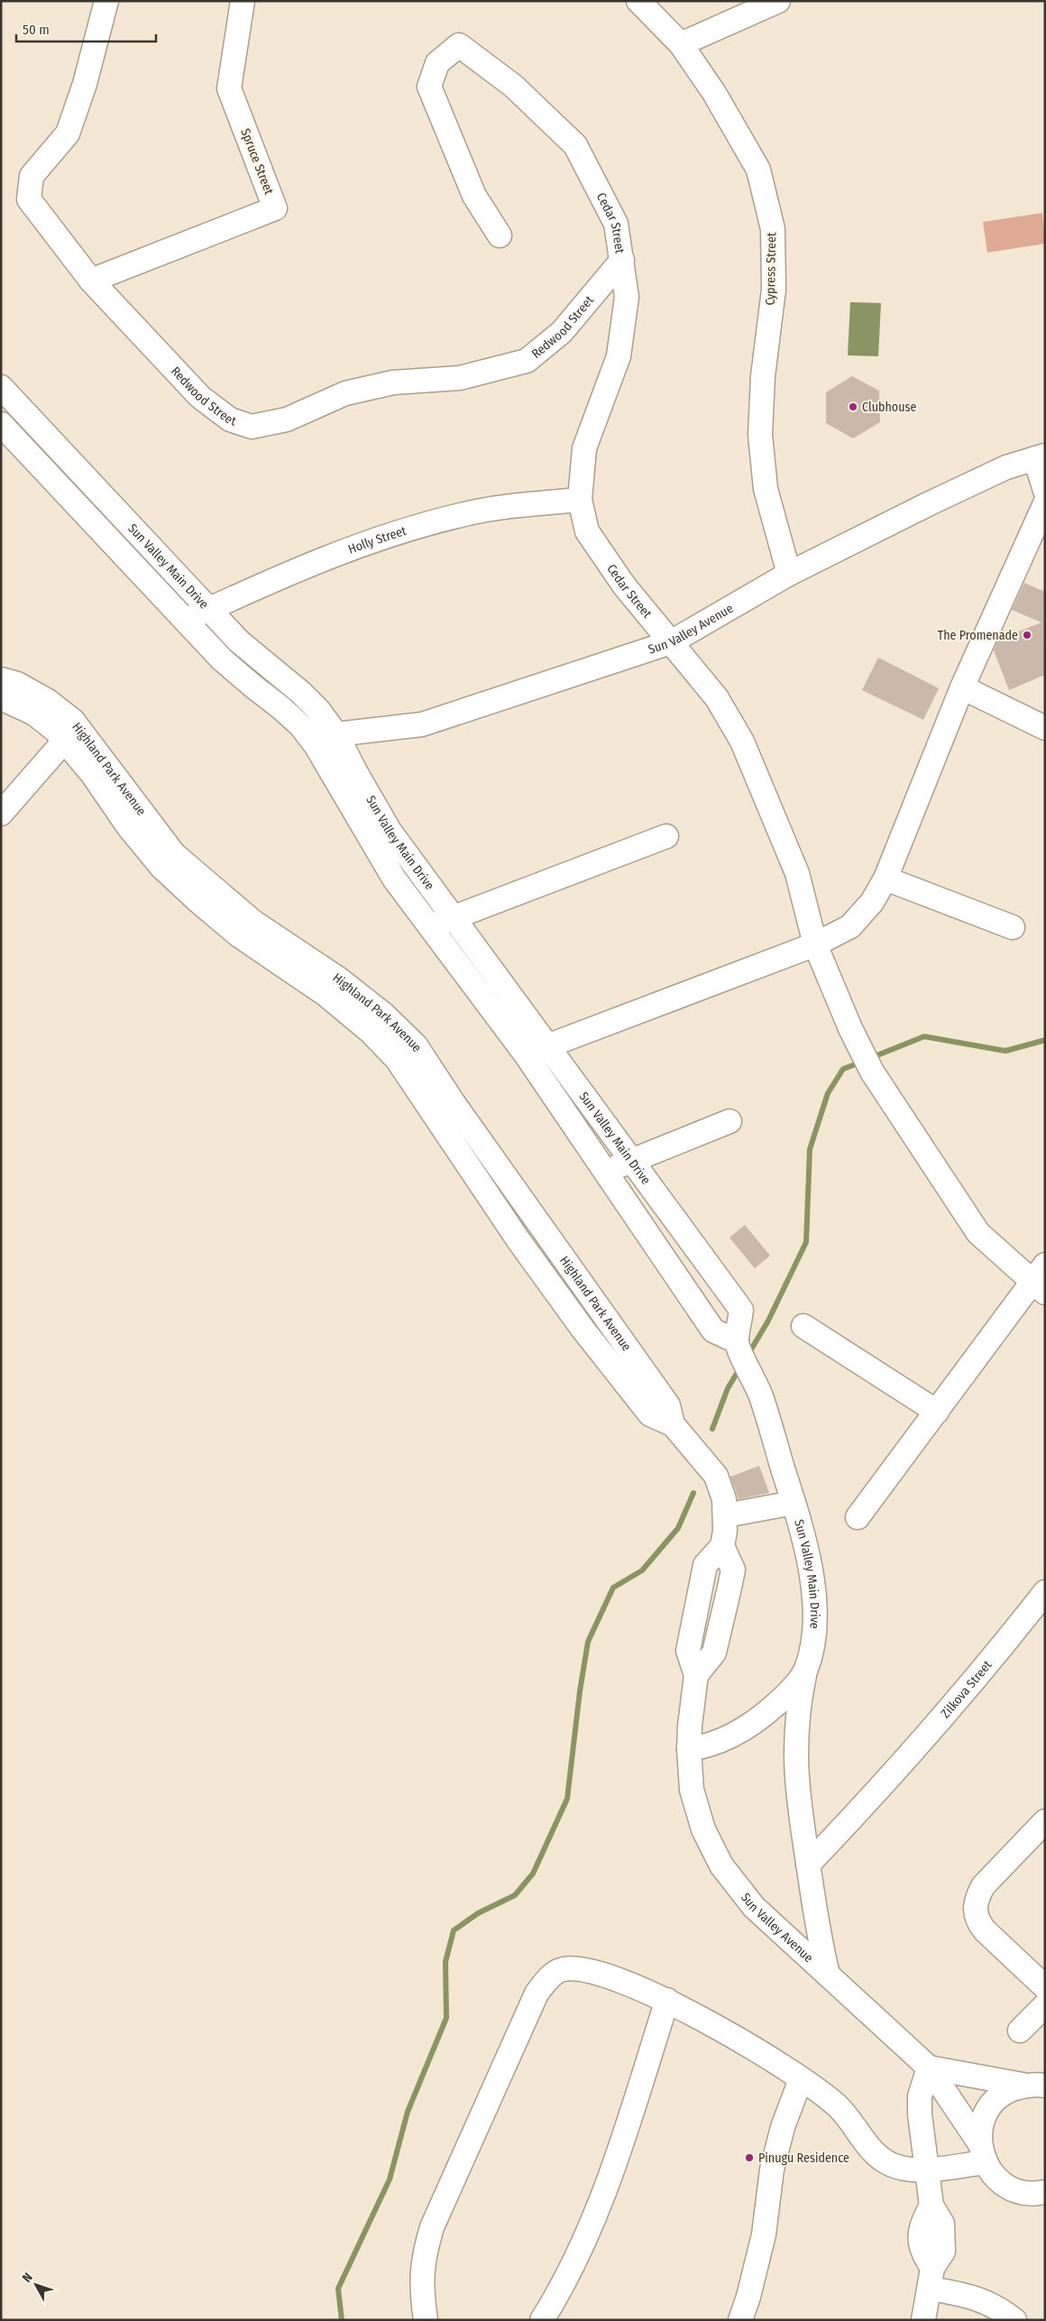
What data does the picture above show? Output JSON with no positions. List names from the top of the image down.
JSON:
{
  "streets": {
    "street": [
      "Spruce Street",
      "Cedar Street",
      "Cypress Street",
      "Redwood Street",
      "Holly Street",
      "Sun Valley Main Drive",
      "Sun Valley Avenue",
      "Highland Park Avenue",
      "Zilkova Street"
    ]
  },
  "crossings": [
    ["Spruce Street", "Redwood Street"],
    ["Cedar Street", "Redwood Street"],
    ["Cedar Street", "Holly Street"],
    ["Cedar Street", "Sun Valley Avenue"],
    ["Cypress Street", "Sun Valley Avenue"],
    ["Holly Street", "Sun Valley Main Drive"],
    ["Sun Valley Main Drive", "Sun Valley Avenue"],
    ["Sun Valley Main Drive", "Highland Park Avenue"],
    ["Sun Valley Avenue", "Highland Park Avenue"]
  ],
  "places": ["Clubhouse", "The Promenade", "Pinugu Residence"],
  "scale_bar": "50 m",
  "north": "top left"
}
